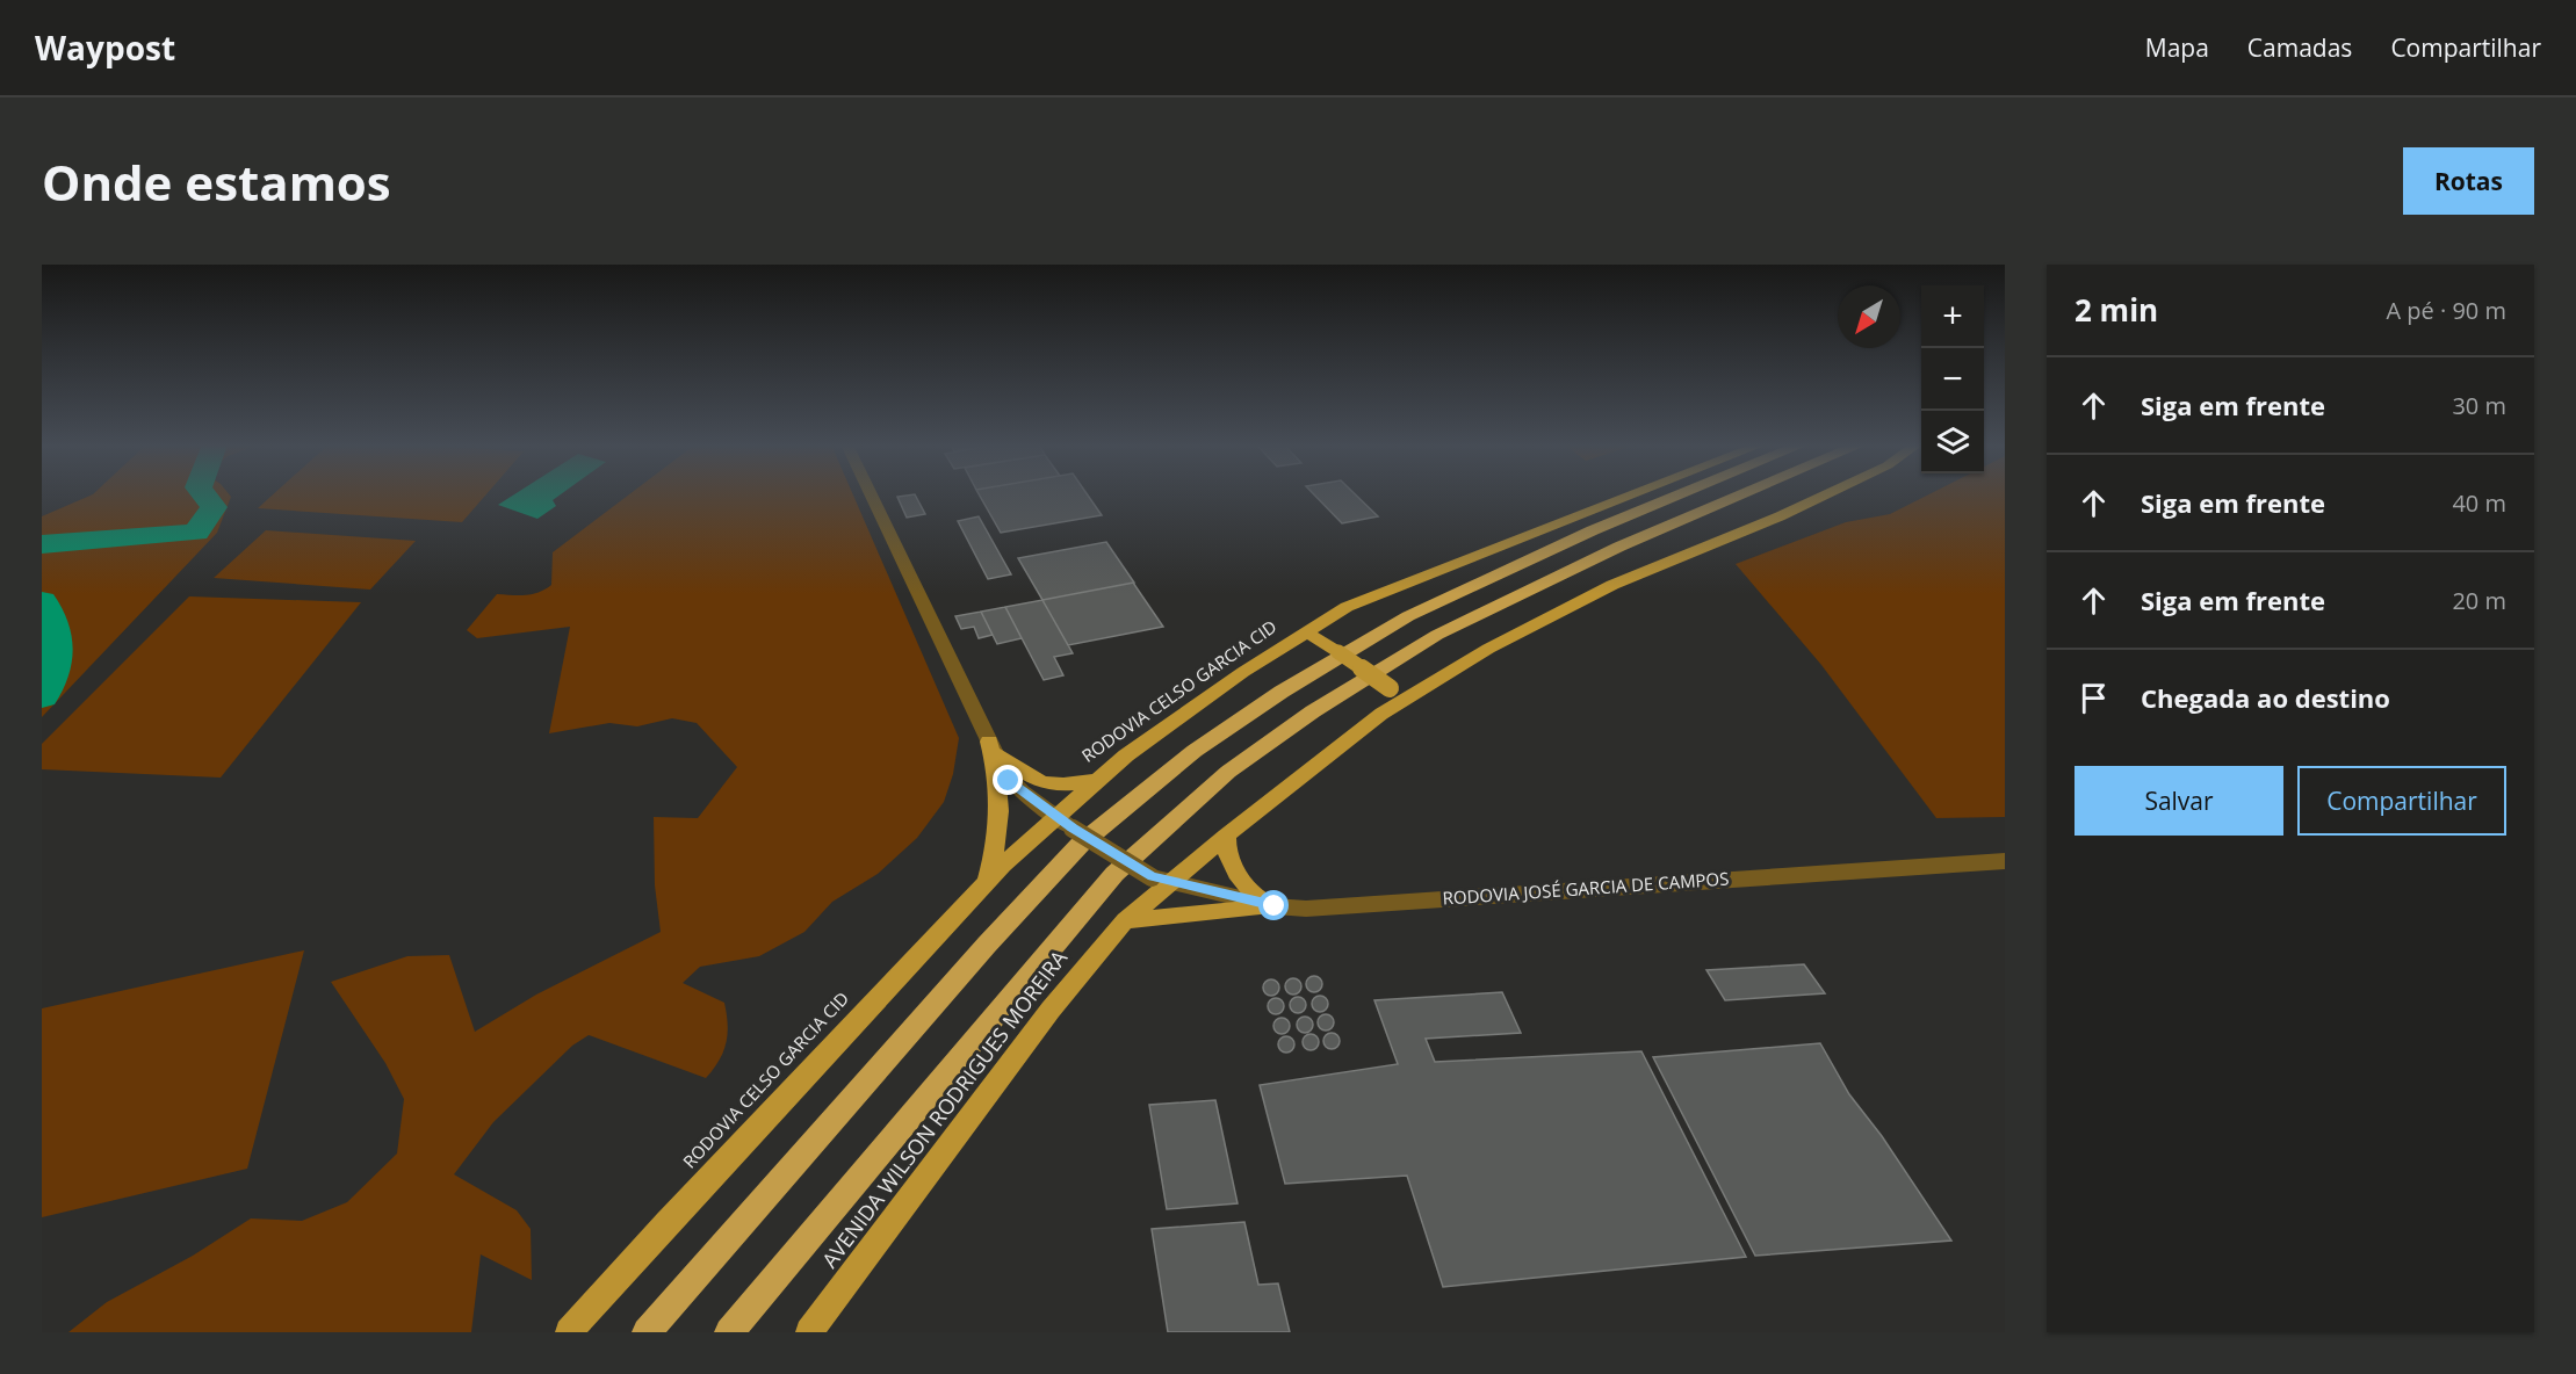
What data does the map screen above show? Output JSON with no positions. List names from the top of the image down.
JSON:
{
  "streets": {
    "highway": ["RODOVIA CELSO GARCIA CID", "AVENIDA WILSON RODRIGUES MOREIRA"],
    "street": ["RODOVIA JOSÉ GARCIA DE CAMPOS"]
  },
  "crossings": [
    ["RODOVIA CELSO GARCIA CID", "RODOVIA JOSÉ GARCIA DE CAMPOS"]
  ],
  "north": "bottom left",
  "page": {
    "header": "Waypost",
    "nav": ["Mapa", "Camadas", "Compartilhar"],
    "buttons": [
      "Rotas",
      ["Salvar", "Compartilhar"]
    ],
    "title": "Onde estamos",
    "heading": ["2 min", "A pé · 90 m"],
    "map_buttons": ["+", "−"],
    "list": [
      ["Siga em frente", "30 m"],
      ["Siga em frente", "40 m"],
      ["Siga em frente", "20 m"],
      "Chegada ao destino"
    ]
  }
}
